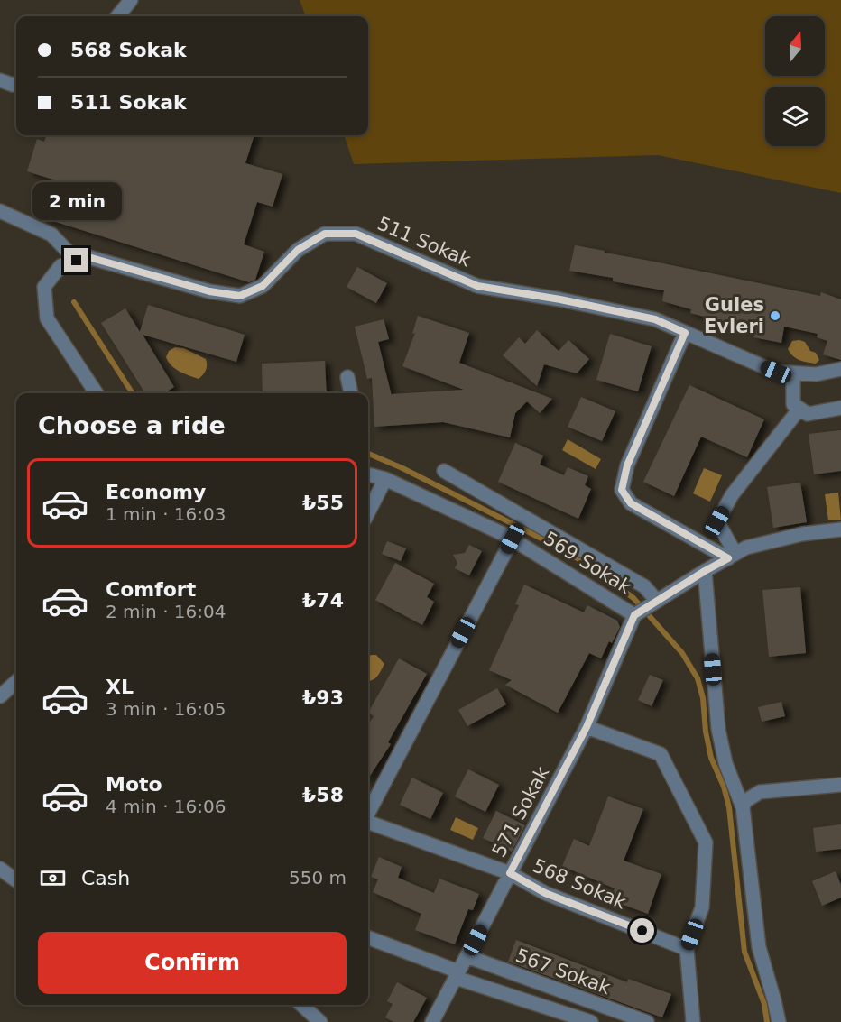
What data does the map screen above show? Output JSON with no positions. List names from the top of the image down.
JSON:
{
  "streets": {
    "street": [
      "511 Sokak",
      "569 Sokak",
      "571 Sokak",
      "568 Sokak",
      "567 Sokak"
    ]
  },
  "crossings": [
    ["569 Sokak", "571 Sokak"],
    ["571 Sokak", "568 Sokak"],
    ["571 Sokak", "567 Sokak"]
  ],
  "places": ["Gules Evleri"],
  "north": "top",
  "page": {
    "banner": ["568 Sokak", "511 Sokak"],
    "bubble": "2 min",
    "heading": "Choose a ride",
    "list": [
      {
        "name": "Economy",
        "note": "1 min · 16:03",
        "value": "₺55"
      },
      {
        "name": "Comfort",
        "note": "2 min · 16:04",
        "value": "₺74"
      },
      {
        "name": "XL",
        "note": "3 min · 16:05",
        "value": "₺93"
      },
      {
        "name": "Moto",
        "note": "4 min · 16:06",
        "value": "₺58"
      }
    ],
    "pay": ["Cash", "550 m"],
    "buttons": "Confirm"
  }
}
